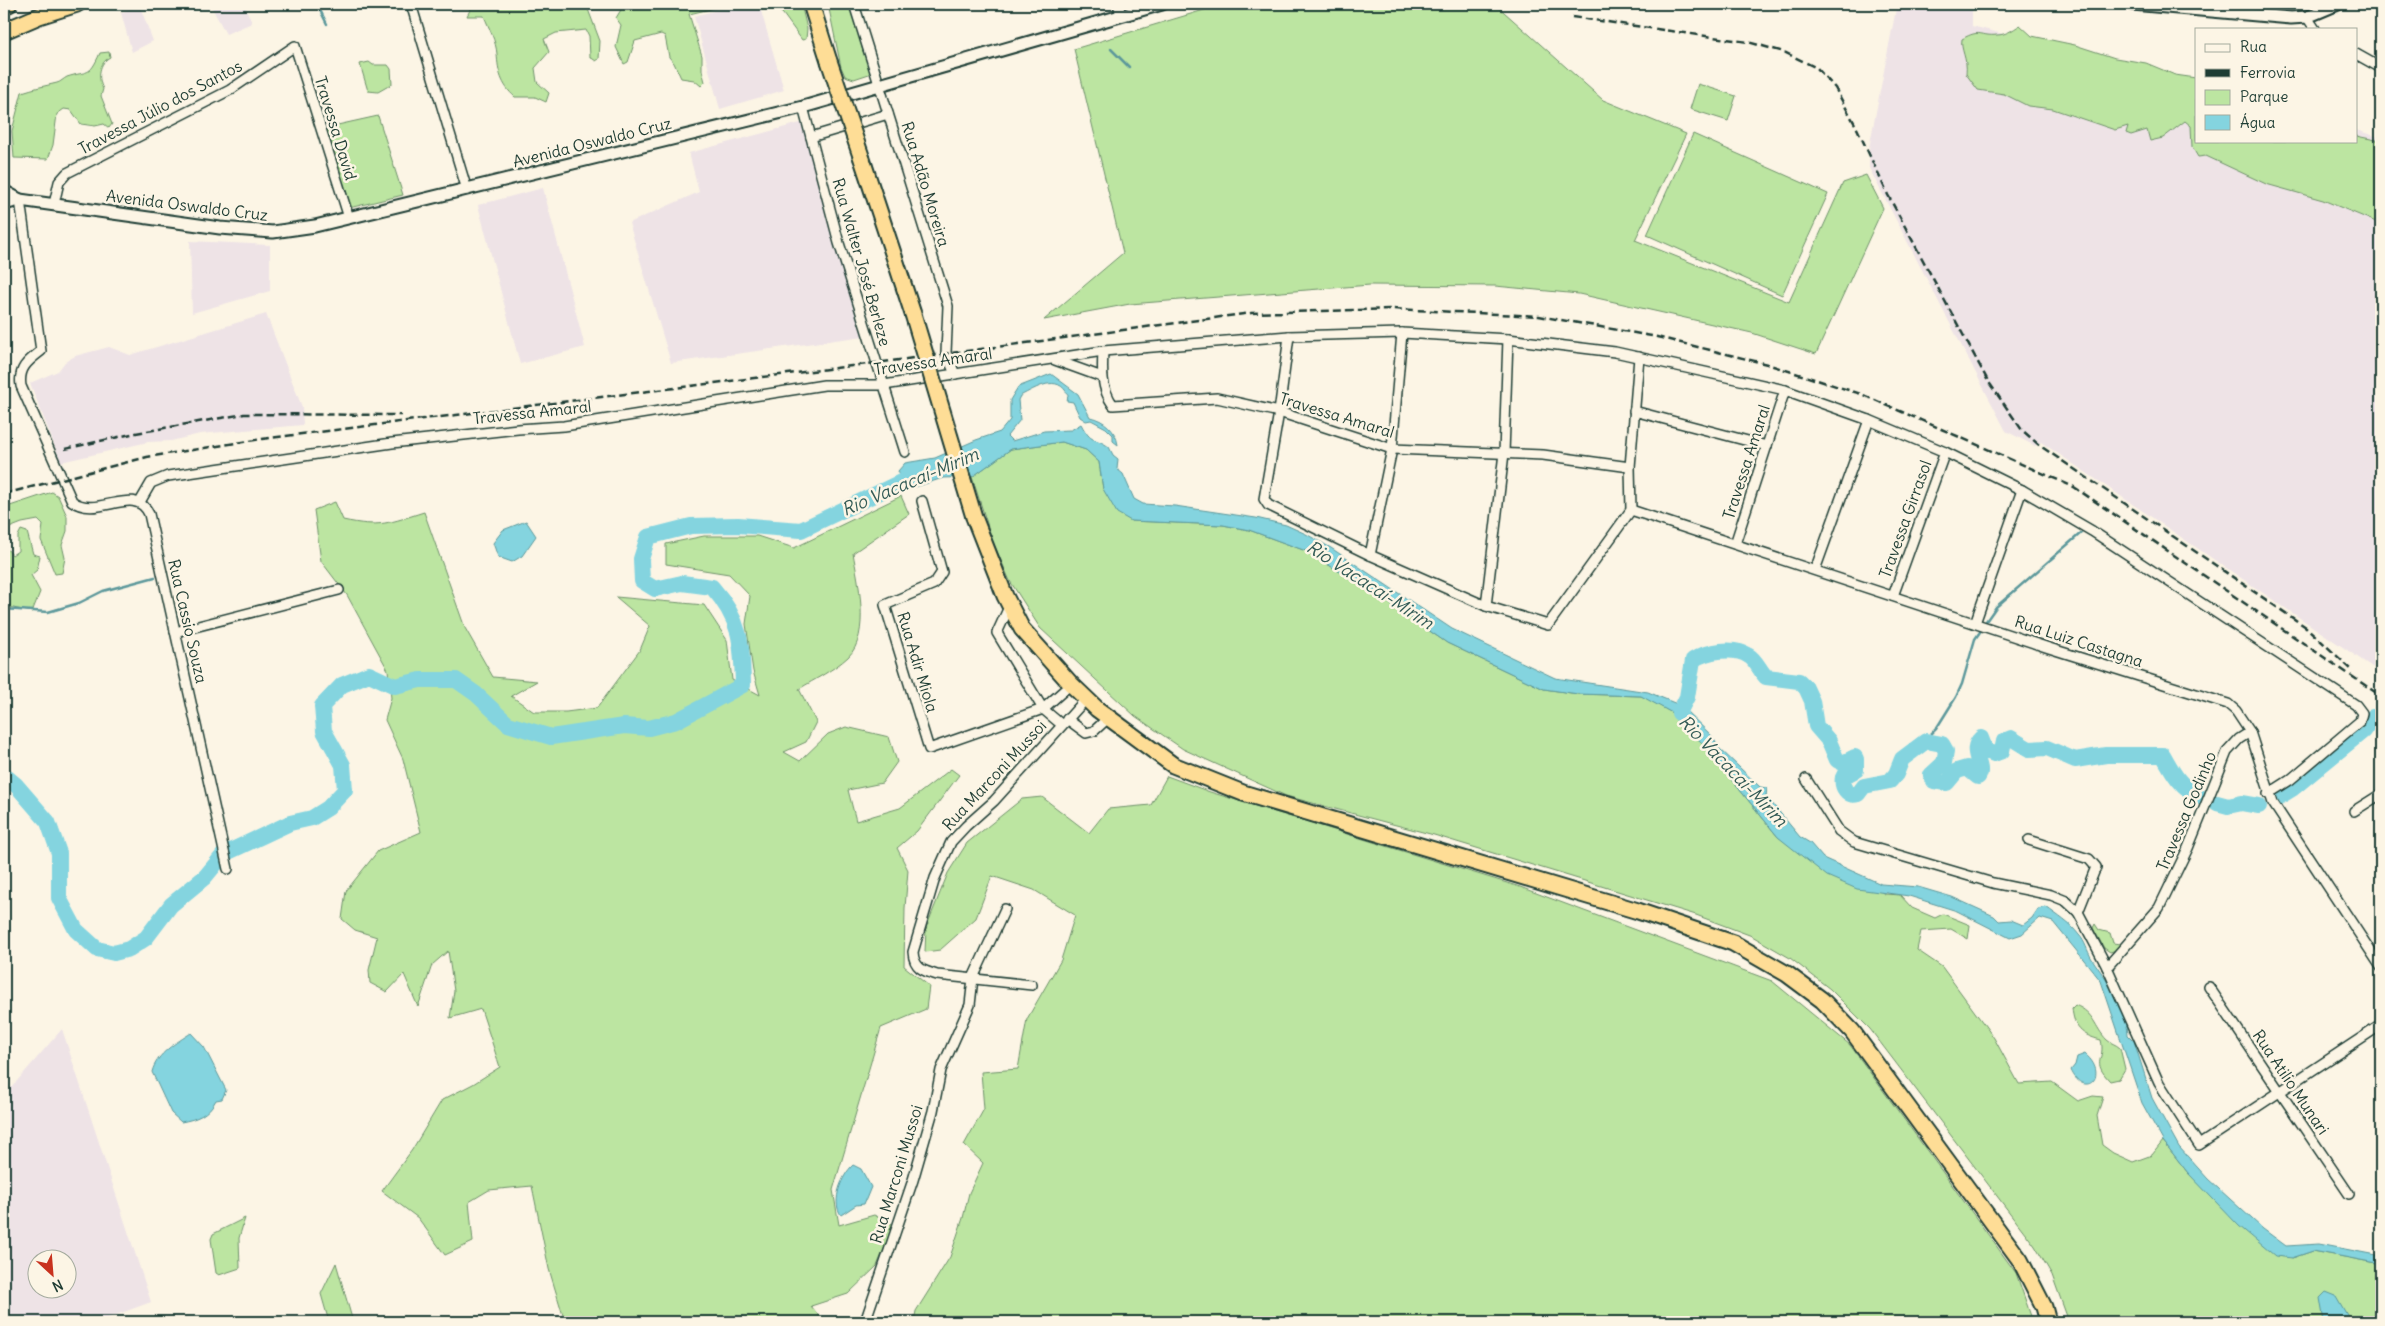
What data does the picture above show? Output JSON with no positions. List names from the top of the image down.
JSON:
{
  "streets": {
    "street": [
      "Travessa Júlio dos Santos",
      "Travessa David",
      "Avenida Oswaldo Cruz",
      "Rua Adão Moreira",
      "Rua Walter José Berleze",
      "Travessa Amaral",
      "Travessa Girrasol",
      "Rua Cassio Souza",
      "Rua Luiz Castagna",
      "Rua Adir Miola",
      "Rua Marconi Mussoi",
      "Travessa Godinho",
      "Rua Atilio Munari"
    ]
  },
  "crossings": [
    ["Travessa Júlio dos Santos", "Travessa David"],
    ["Travessa Júlio dos Santos", "Avenida Oswaldo Cruz"],
    ["Travessa David", "Avenida Oswaldo Cruz"],
    ["Avenida Oswaldo Cruz", "Rua Adão Moreira"],
    ["Avenida Oswaldo Cruz", "Rua Walter José Berleze"],
    ["Rua Adão Moreira", "Travessa Amaral"],
    ["Rua Walter José Berleze", "Travessa Amaral"],
    ["Travessa Amaral", "Rua Cassio Souza"],
    ["Travessa Amaral", "Rua Luiz Castagna"],
    ["Travessa Girrasol", "Rua Luiz Castagna"],
    ["Rua Luiz Castagna", "Travessa Godinho"]
  ],
  "water": ["Rio Vacacaí-Mirim"],
  "legend": [
    "Rua",
    "Ferrovia",
    "Parque",
    "Água"
  ],
  "north": "bottom right"
}
